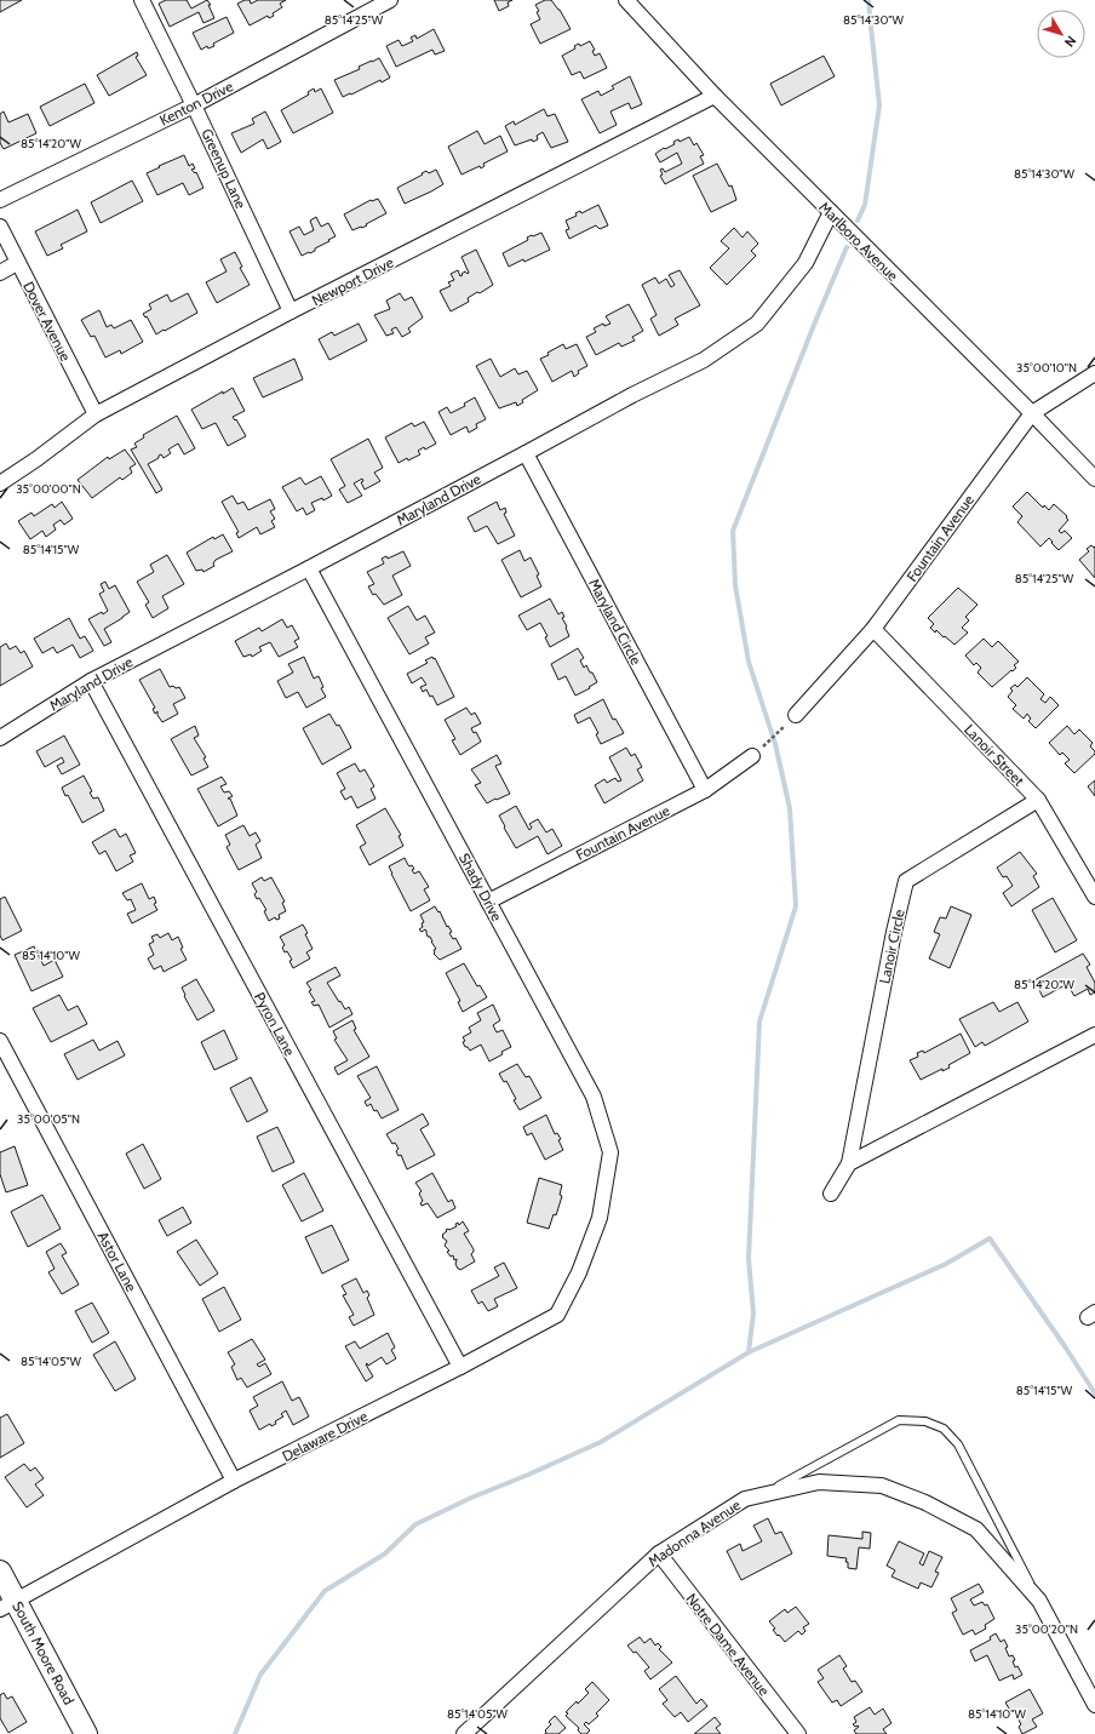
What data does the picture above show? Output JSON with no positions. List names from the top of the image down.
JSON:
{
  "streets": {
    "main road": ["South Moore Road"],
    "street": [
      "Kenton Drive",
      "Greenup Lane",
      "Marlboro Avenue",
      "Newport Drive",
      "Dover Avenue",
      "Maryland Drive",
      "Fountain Avenue",
      "Maryland Circle",
      "Lanoir Street",
      "Shady Drive",
      "Lanoir Circle",
      "Pyron Lane",
      "Astor Lane",
      "Delaware Drive",
      "Madonna Avenue",
      "Notre Dame Avenue"
    ]
  },
  "crossings": [
    ["Kenton Drive", "Greenup Lane"],
    ["Greenup Lane", "Newport Drive"],
    ["Marlboro Avenue", "Newport Drive"],
    ["Marlboro Avenue", "Maryland Drive"],
    ["Marlboro Avenue", "Fountain Avenue"],
    ["Newport Drive", "Dover Avenue"],
    ["Maryland Drive", "Maryland Circle"],
    ["Maryland Drive", "Shady Drive"],
    ["Maryland Drive", "Pyron Lane"],
    ["Fountain Avenue", "Maryland Circle"],
    ["Fountain Avenue", "Lanoir Street"],
    ["Fountain Avenue", "Shady Drive"],
    ["Lanoir Street", "Lanoir Circle"],
    ["Shady Drive", "Delaware Drive"],
    ["Pyron Lane", "Delaware Drive"],
    ["Astor Lane", "Delaware Drive"],
    ["Delaware Drive", "South Moore Road"],
    ["Madonna Avenue", "Notre Dame Avenue"]
  ],
  "north": "bottom right",
  "coordinates": [
    "85°14'25\"W",
    "85°14'30\"W",
    "85°14'20\"W",
    "35°00'10\"N",
    "35°00'00\"N",
    "85°14'15\"W",
    "85°14'10\"W",
    "35°00'05\"N",
    "85°14'05\"W",
    "35°00'20\"N"
  ]
}
